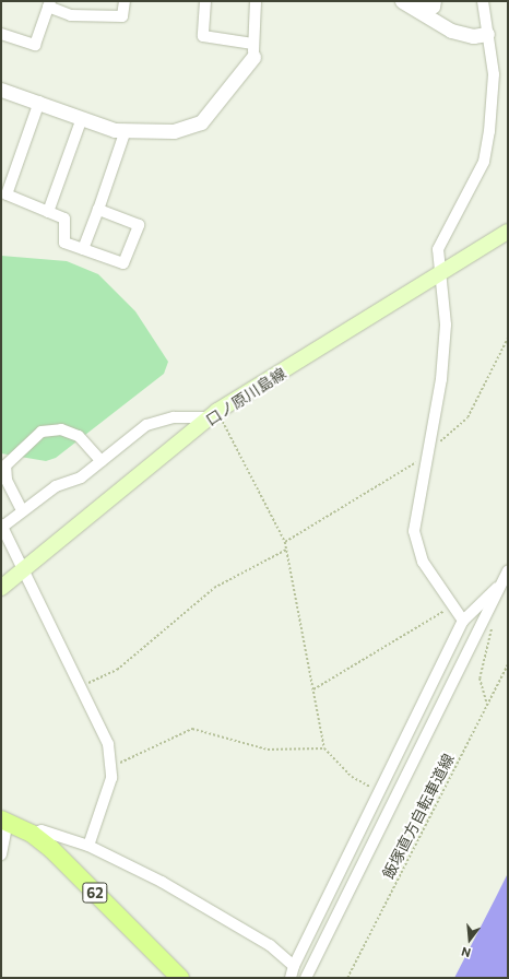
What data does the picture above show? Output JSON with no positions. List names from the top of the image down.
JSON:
{
  "streets": {
    "main road": ["口ノ原川島線", "62"],
    "path": ["飯塚直方自転車道線"]
  },
  "north": "bottom"
}
